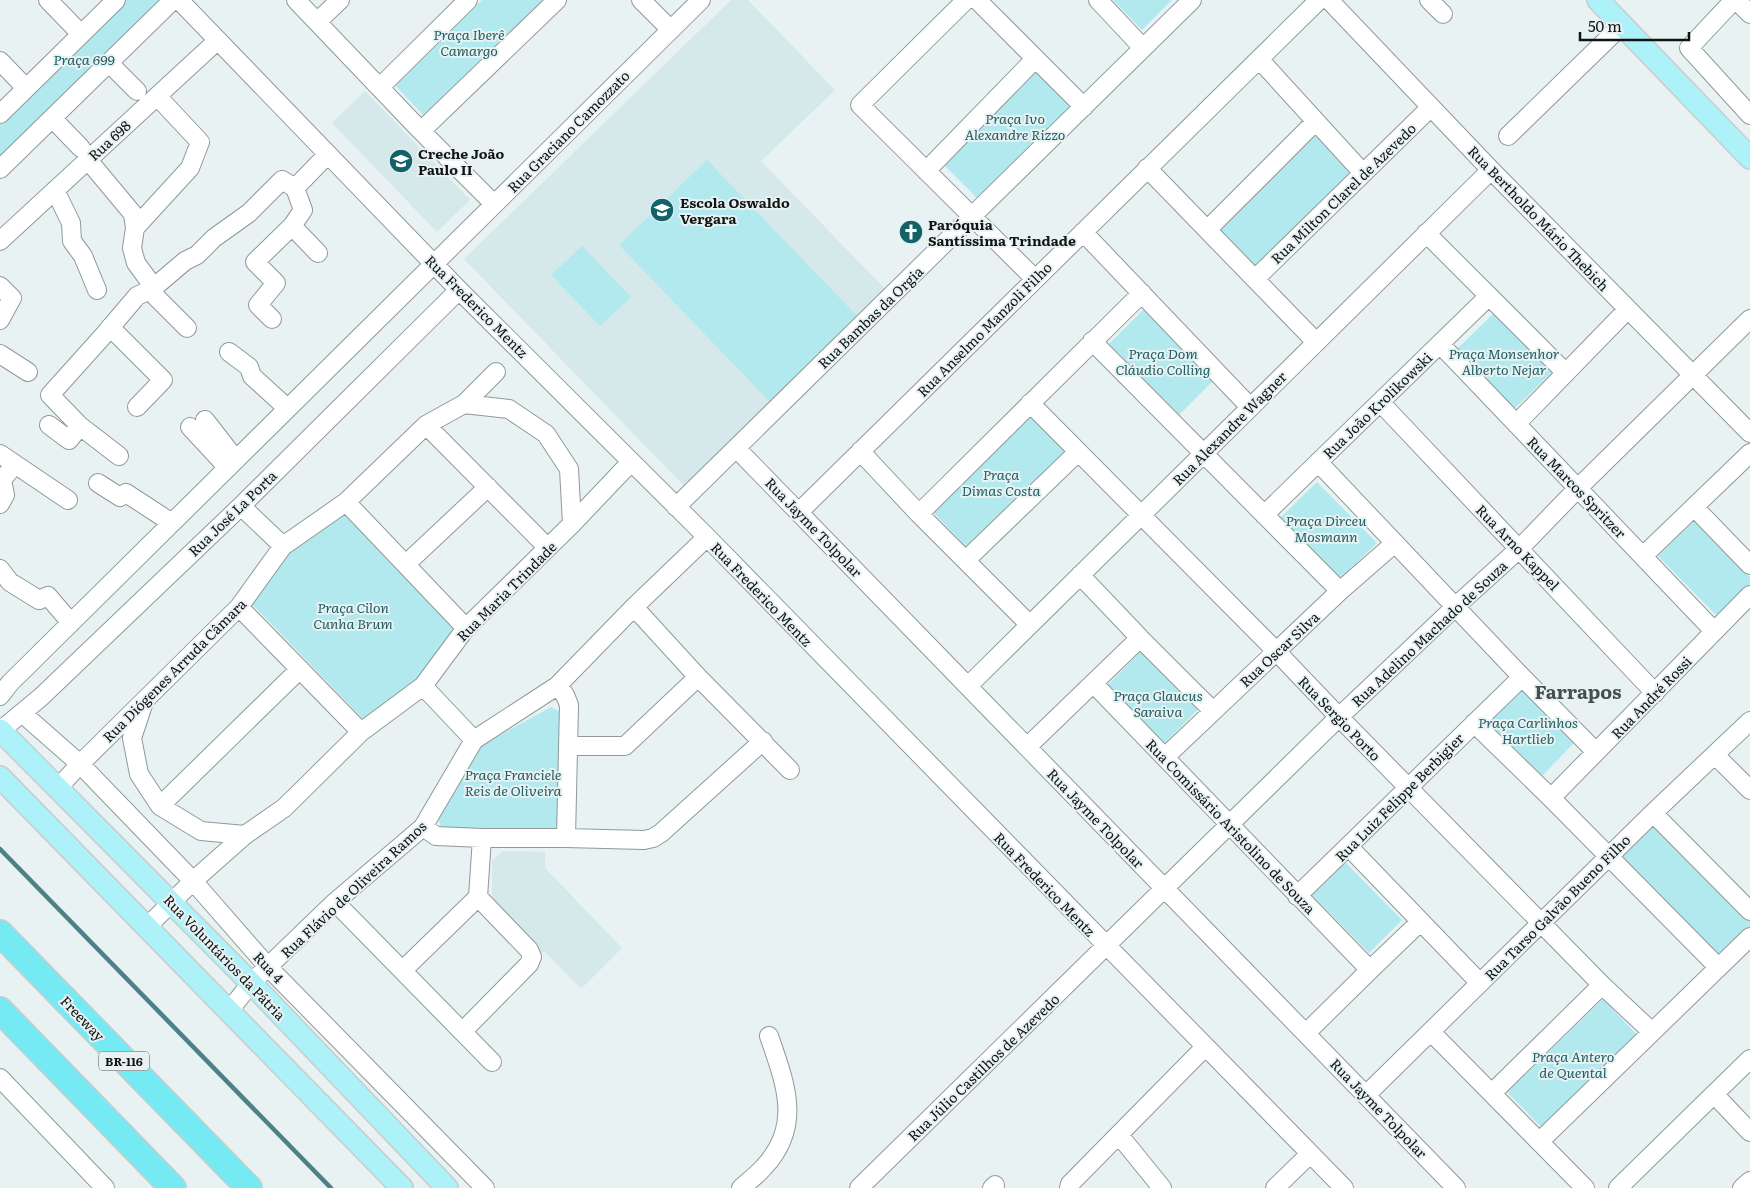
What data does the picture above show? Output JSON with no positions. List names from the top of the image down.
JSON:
{
  "streets": {
    "highway": ["Freeway", "BR-116"],
    "main road": ["Rua Voluntários da Pátria"],
    "street": [
      "Rua Graciano Camozzato",
      "Rua 698",
      "Rua Milton Clarel de Azevedo",
      "Rua Bertholdo Mário Thebich",
      "Rua Frederico Mentz",
      "Rua Bambas da Orgia",
      "Rua Anselmo Manzoli Filho",
      "Rua João Krolikowski",
      "Rua Alexandre Wagner",
      "Rua Marcos Spritzer",
      "Rua José La Porta",
      "Rua Jayme Tolpolar",
      "Rua Arno Kappel",
      "Rua Maria Trindade",
      "Rua Adelino Machado de Souza",
      "Rua Oscar Silva",
      "Rua Diógenes Arruda Câmara",
      "Rua André Rossi",
      "Rua Sergio Porto",
      "Rua Luiz Felippe Berbigier",
      "Rua Comissário Aristolino de Souza",
      "Rua Flávio de Oliveira Ramos",
      "Rua Tarso Galvão Bueno Filho",
      "Rua 4",
      "Rua Júlio Castilhos de Azevedo"
    ]
  },
  "crossings": [
    ["Rua Graciano Camozzato", "Rua Frederico Mentz"],
    ["Rua 698", "Rua Frederico Mentz"],
    ["Rua Milton Clarel de Azevedo", "Rua Bertholdo Mário Thebich"],
    ["Rua Bertholdo Mário Thebich", "Rua Alexandre Wagner"],
    ["Rua Bertholdo Mário Thebich", "Rua Adelino Machado de Souza"],
    ["Rua Frederico Mentz", "Rua Bambas da Orgia"],
    ["Rua Frederico Mentz", "Rua José La Porta"],
    ["Rua Frederico Mentz", "Rua Maria Trindade"],
    ["Rua Frederico Mentz", "Rua Adelino Machado de Souza"],
    ["Rua Frederico Mentz", "Rua Flávio de Oliveira Ramos"],
    ["Rua Frederico Mentz", "Rua Júlio Castilhos de Azevedo"],
    ["Rua Bambas da Orgia", "Rua Jayme Tolpolar"],
    ["Rua Anselmo Manzoli Filho", "Rua Jayme Tolpolar"],
    ["Rua João Krolikowski", "Rua Marcos Spritzer"],
    ["Rua João Krolikowski", "Rua Arno Kappel"],
    ["Rua Alexandre Wagner", "Rua Jayme Tolpolar"],
    ["Rua Alexandre Wagner", "Rua Sergio Porto"],
    ["Rua Marcos Spritzer", "Rua Adelino Machado de Souza"],
    ["Rua Marcos Spritzer", "Rua André Rossi"],
    ["Rua José La Porta", "Rua Voluntários da Pátria"],
    ["Rua José La Porta", "Rua 4"],
    ["Rua Jayme Tolpolar", "Rua Adelino Machado de Souza"],
    ["Rua Jayme Tolpolar", "Rua Tarso Galvão Bueno Filho"],
    ["Rua Arno Kappel", "Rua Adelino Machado de Souza"],
    ["Rua Arno Kappel", "Rua André Rossi"],
    ["Rua Maria Trindade", "Rua Voluntários da Pátria"],
    ["Rua Maria Trindade", "Rua 4"],
    ["Rua Adelino Machado de Souza", "Rua Sergio Porto"],
    ["Rua Adelino Machado de Souza", "Rua Comissário Aristolino de Souza"],
    ["Rua Adelino Machado de Souza", "Rua Júlio Castilhos de Azevedo"],
    ["Rua Oscar Silva", "Rua Sergio Porto"],
    ["Rua Oscar Silva", "Rua Comissário Aristolino de Souza"],
    ["Rua Diógenes Arruda Câmara", "Rua 4"],
    ["Rua Sergio Porto", "Rua Luiz Felippe Berbigier"],
    ["Rua Sergio Porto", "Rua Tarso Galvão Bueno Filho"],
    ["Rua Luiz Felippe Berbigier", "Rua Comissário Aristolino de Souza"],
    ["Rua Flávio de Oliveira Ramos", "Rua Voluntários da Pátria"],
    ["Rua Flávio de Oliveira Ramos", "Rua 4"]
  ],
  "districts": ["Farrapos"],
  "parks": [
    "Praça Iberê Camargo",
    "Praça 699",
    "Praça Ivo Alexandre Rizzo",
    "Praça Dom Cláudio Colling",
    "Praça Monsenhor Alberto Nejar",
    "Praça Dimas Costa",
    "Praça Dirceu Mosmann",
    "Praça Cilon Cunha Brum",
    "Praça Glaucus Saraiva",
    "Praça Carlinhos Hartlieb",
    "Praça Franciele Reis de Oliveira",
    "Praça Antero de Quental"
  ],
  "places": {
    "school or university": ["Creche João Paulo II", "Escola Oswaldo Vergara"],
    "church": ["Paróquia Santíssima Trindade"]
  },
  "scale_bar": "50 m"
}
